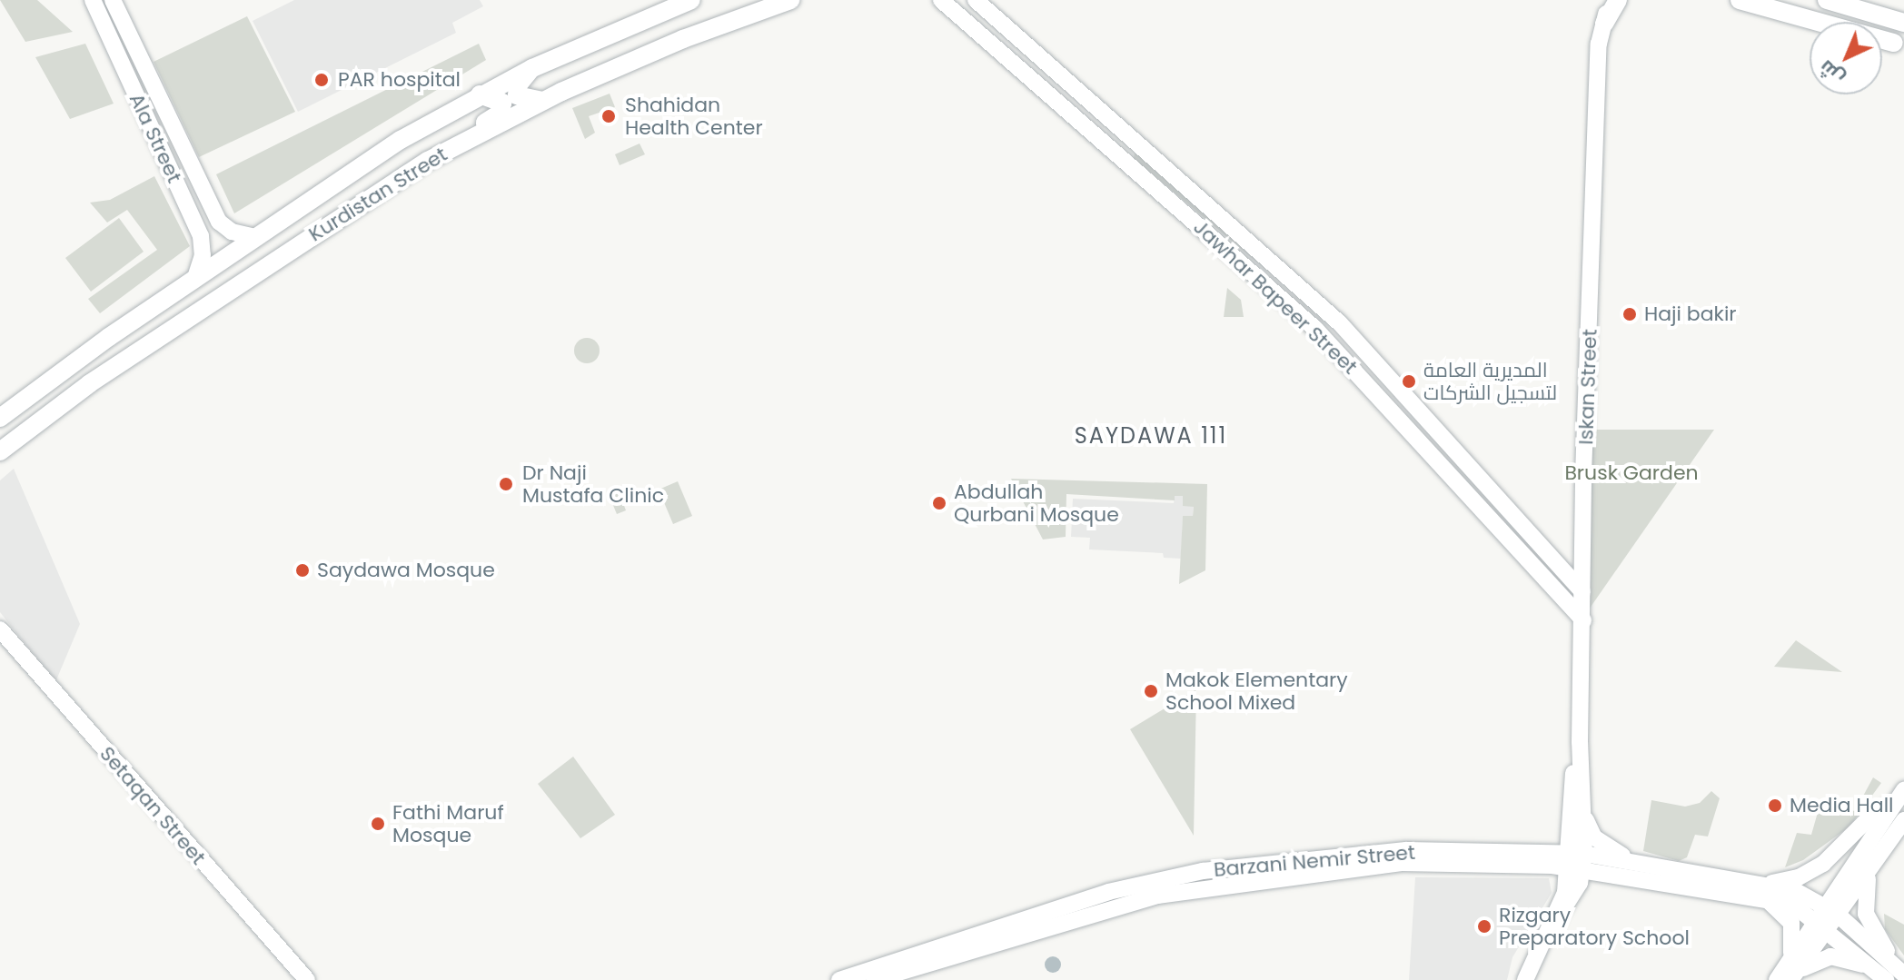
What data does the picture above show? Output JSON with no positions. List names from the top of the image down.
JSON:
{
  "streets": {
    "highway": ["Kurdistan Street"],
    "main road": [
      "Ala Street",
      "Jawhar Bapeer Street",
      "Iskan Street",
      "Setaqan Street",
      "Barzani Nemir Street"
    ]
  },
  "crossings": [
    ["Ala Street", "Kurdistan Street"],
    ["Jawhar Bapeer Street", "Iskan Street"],
    ["Iskan Street", "Barzani Nemir Street"]
  ],
  "districts": ["SAYDAWA 111"],
  "parks": ["Brusk Garden"],
  "places": [
    "PAR hospital",
    "Shahidan Health Center",
    "Haji bakir",
    "المديرية العامة لتسجيل الشركات",
    "Dr Naji Mustafa Clinic",
    "Abdullah Qurbani Mosque",
    "Saydawa Mosque",
    "Makok Elementary School Mixed",
    "Media Hall",
    "Fathi Maruf Mosque",
    "Rizgary Preparatory School"
  ],
  "north": "bottom left"
}
